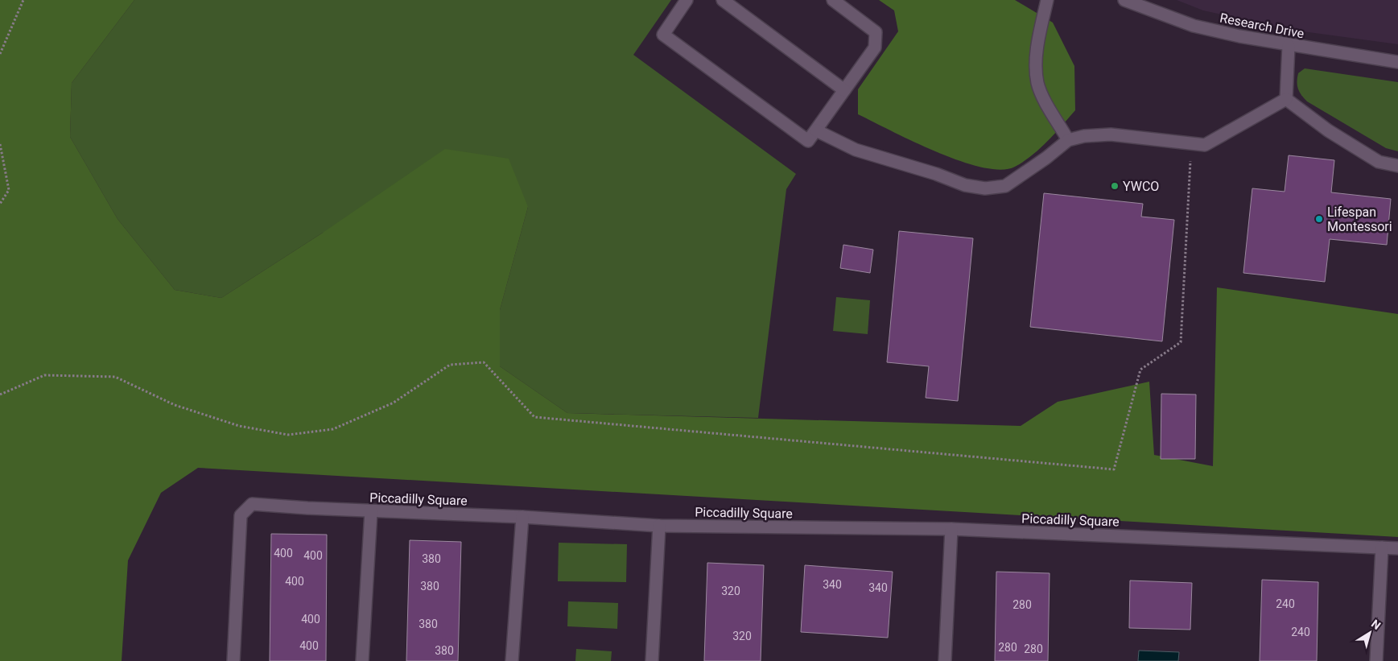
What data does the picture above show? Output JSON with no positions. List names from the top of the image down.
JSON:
{
  "streets": {
    "street": ["Research Drive", "Piccadilly Square"]
  },
  "places": ["YWCO", "Lifespan Montessori"],
  "house_numbers": [
    "400",
    "400",
    "380",
    "400",
    "340",
    "380",
    "340",
    "320",
    "240",
    "280",
    "400",
    "380",
    "240",
    "320",
    "400",
    "280",
    "280",
    "380"
  ],
  "north": "top right"
}
